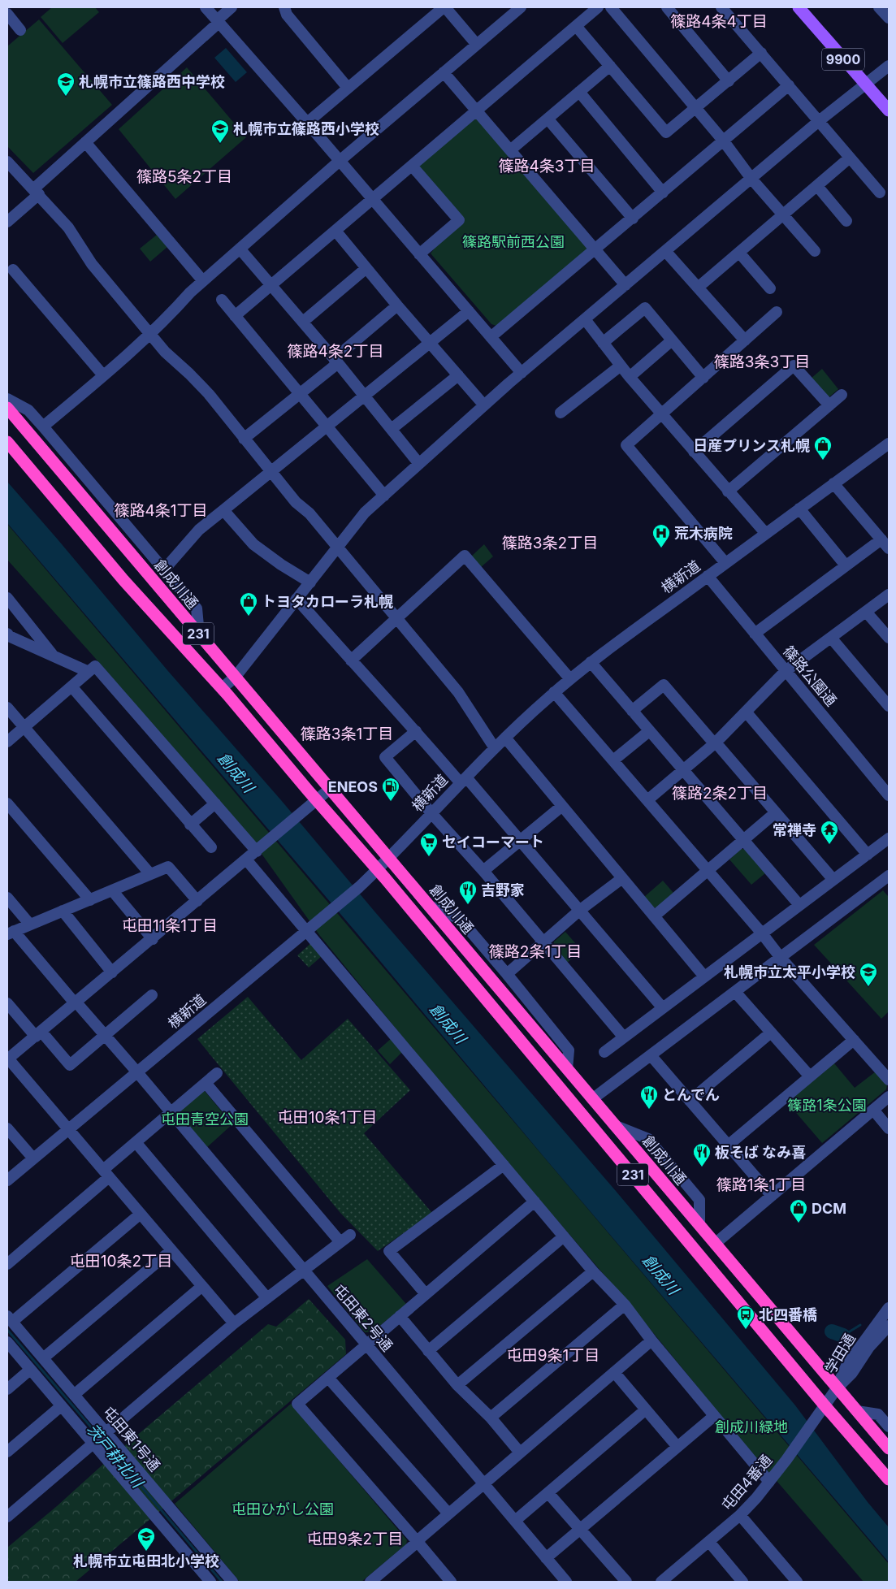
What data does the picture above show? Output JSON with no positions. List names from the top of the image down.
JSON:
{
  "streets": {
    "highway": ["創成川通", "231"],
    "main road": ["9900"],
    "street": [
      "横新道",
      "篠路公園通",
      "屯田東2号通",
      "学田通",
      "屯田東1号通",
      "屯田4番通"
    ]
  },
  "crossings": [
    ["横新道", "創成川通"],
    ["横新道", "231"],
    ["横新道", "篠路公園通"],
    ["横新道", "屯田東2号通"],
    ["創成川通", "学田通"],
    ["創成川通", "屯田4番通"],
    ["231", "屯田4番通"],
    ["学田通", "屯田4番通"]
  ],
  "districts": [
    "篠路4条4丁目",
    "篠路4条3丁目",
    "篠路5条2丁目",
    "篠路4条2丁目",
    "篠路3条3丁目",
    "篠路4条1丁目",
    "篠路3条2丁目",
    "篠路3条1丁目",
    "篠路2条2丁目",
    "屯田11条1丁目",
    "篠路2条1丁目",
    "屯田10条1丁目",
    "篠路1条1丁目",
    "屯田10条2丁目",
    "屯田9条1丁目",
    "屯田9条2丁目"
  ],
  "water": ["創成川", "茨戸耕北川"],
  "parks": [
    "篠路駅前西公園",
    "篠路1条公園",
    "屯田青空公園",
    "創成川緑地",
    "屯田ひがし公園"
  ],
  "places": {
    "school or university": [
      "札幌市立篠路西中学校",
      "札幌市立篠路西小学校",
      "札幌市立太平小学校",
      "札幌市立屯田北小学校"
    ],
    "shop": ["日産プリンス札幌", "トヨタカローラ札幌", "DCM"],
    "hospital": ["荒木病院"],
    "fuel station": ["ENEOS"],
    "temple": ["常禅寺"],
    "supermarket": ["セイコーマート"],
    "restaurant": ["吉野家", "とんでん", "板そば なみ喜"],
    "bus stop": ["北四番橋"]
  }
}
